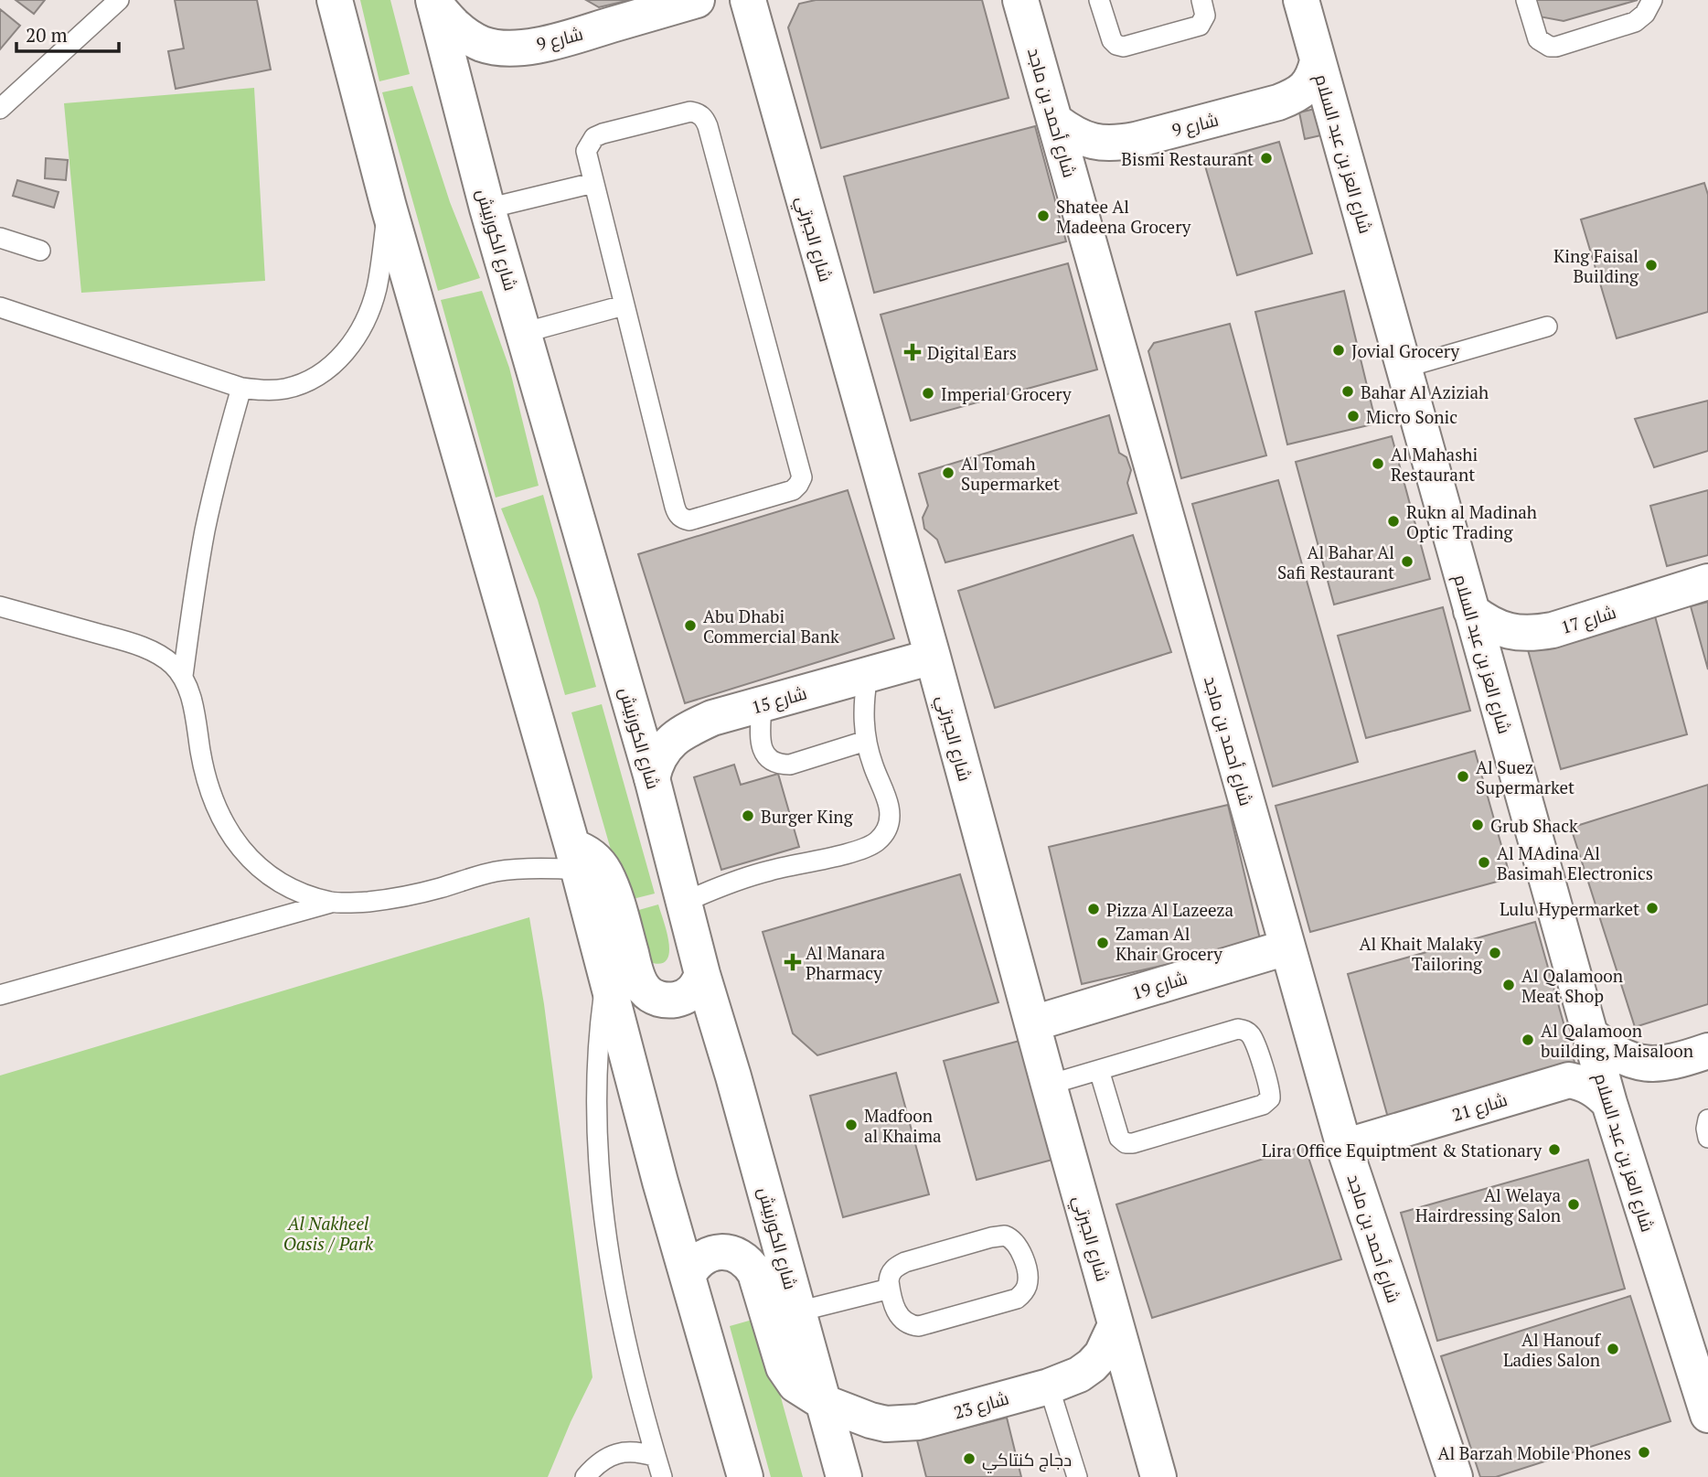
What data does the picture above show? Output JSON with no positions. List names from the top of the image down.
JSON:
{
  "streets": {
    "street": [
      "شارع 9",
      "شارع أحمد بن ماجد",
      "شارع العز بن عبد السلام",
      "شارع الجبرتي",
      "شارع الكورنيش",
      "شارع 17",
      "شارع 15",
      "شارع 19",
      "شارع 21",
      "شارع 23"
    ]
  },
  "crossings": [
    ["شارع 9", "شارع أحمد بن ماجد"],
    ["شارع 9", "شارع العز بن عبد السلام"],
    ["شارع 9", "شارع الكورنيش"],
    ["شارع أحمد بن ماجد", "شارع 19"],
    ["شارع أحمد بن ماجد", "شارع 21"],
    ["شارع العز بن عبد السلام", "شارع 17"],
    ["شارع العز بن عبد السلام", "شارع 21"],
    ["شارع الجبرتي", "شارع 15"],
    ["شارع الجبرتي", "شارع 19"],
    ["شارع الجبرتي", "شارع 23"],
    ["شارع الكورنيش", "شارع 15"],
    ["شارع الكورنيش", "شارع 23"]
  ],
  "parks": ["Al Nakheel Oasis / Park"],
  "places": {
    "other": [
      "Bismi Restaurant",
      "Shatee Al Madeena Grocery",
      "King Faisal Building",
      "Jovial Grocery",
      "Bahar Al Aziziah",
      "Imperial Grocery",
      "Micro Sonic",
      "Al Mahashi Restaurant",
      "Al Tomah Supermarket",
      "Rukn al Madinah Optic Trading",
      "Al Bahar Al Safi Restaurant",
      "Abu Dhabi Commercial Bank",
      "Al Suez Supermarket",
      "Burger King",
      "Grub Shack",
      "Al MAdina Al Basimah Electronics",
      "Lulu Hypermarket",
      "Pizza Al Lazeeza",
      "Zaman Al Khair Grocery",
      "Al Khait Malaky Tailoring",
      "Al Qalamoon Meat Shop",
      "Al Qalamoon building, Maisaloon",
      "Madfoon al Khaima",
      "Lira Office Equiptment & Stationary",
      "Al Welaya Hairdressing Salon",
      "Al Hanouf Ladies Salon",
      "Al Barzah Mobile Phones",
      "دجاج كنتاكي"
    ],
    "health": ["Digital Ears", "Al Manara Pharmacy"]
  },
  "scale_bar": "20 m"
}
